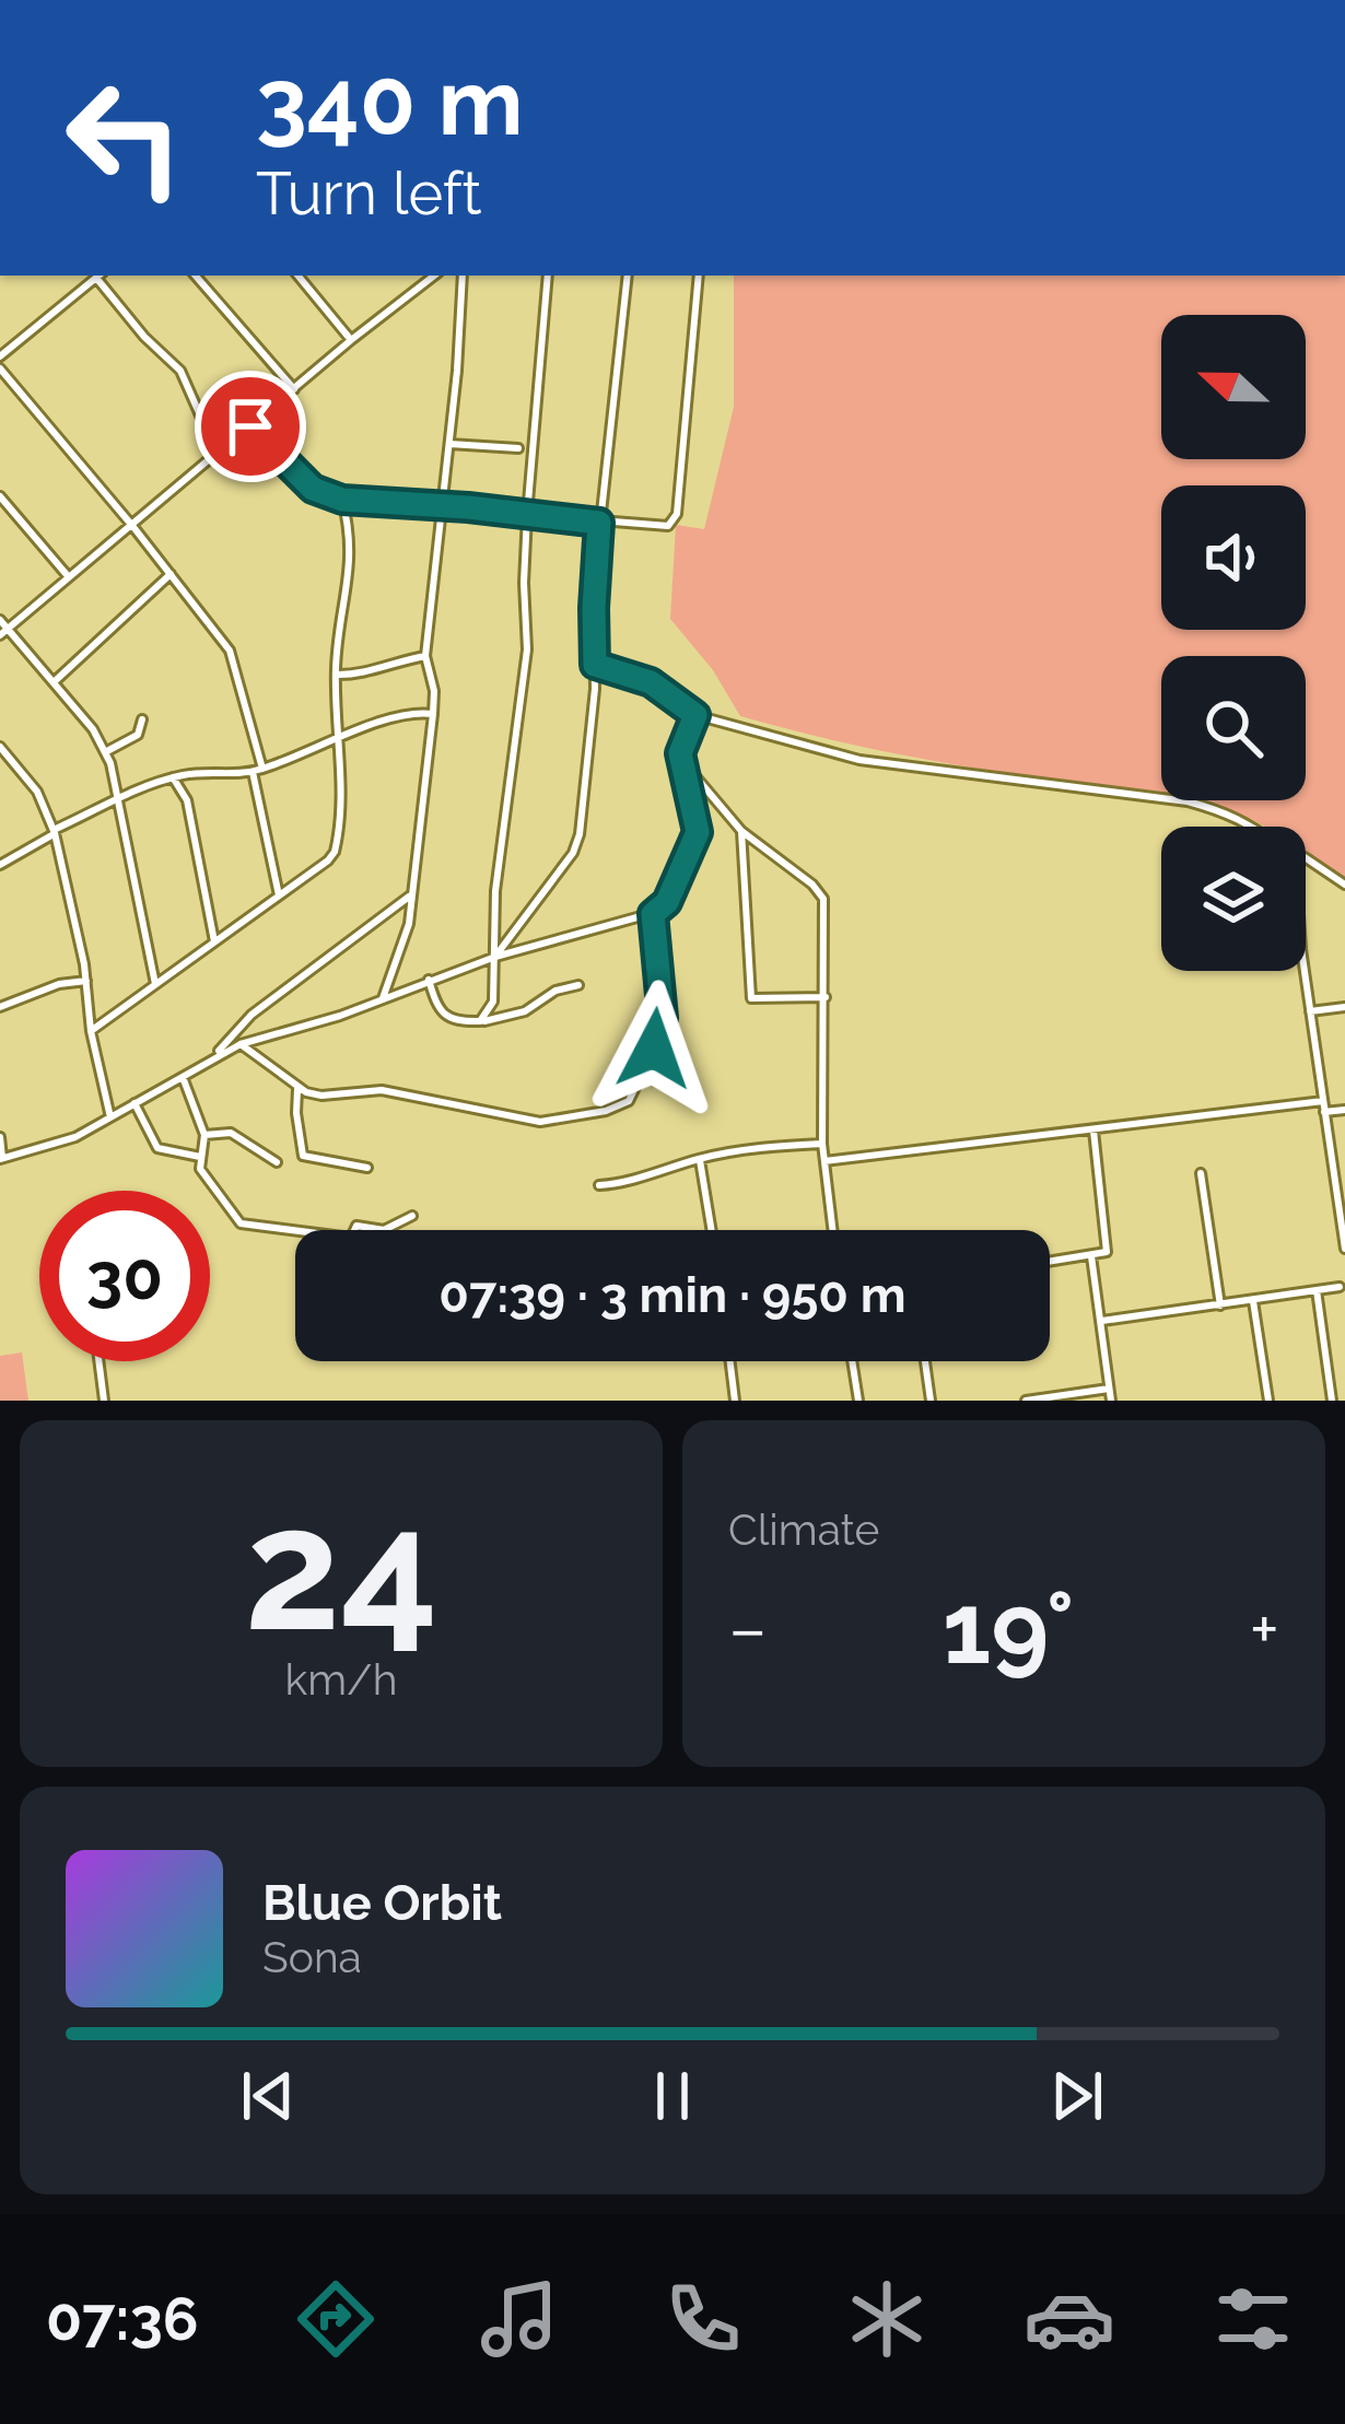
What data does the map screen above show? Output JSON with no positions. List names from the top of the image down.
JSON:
{
  "north": "left",
  "page": {
    "turn": ["340 m", "Turn left"],
    "limit": "30",
    "trip": "07:39 · 3 min · 950 m",
    "tile": [
      ["24", "km/h"],
      "Climate"
    ],
    "heat": ["−", "19°", "+"],
    "song": ["Blue Orbit", "Sona"],
    "tabs": "07:36"
  }
}
